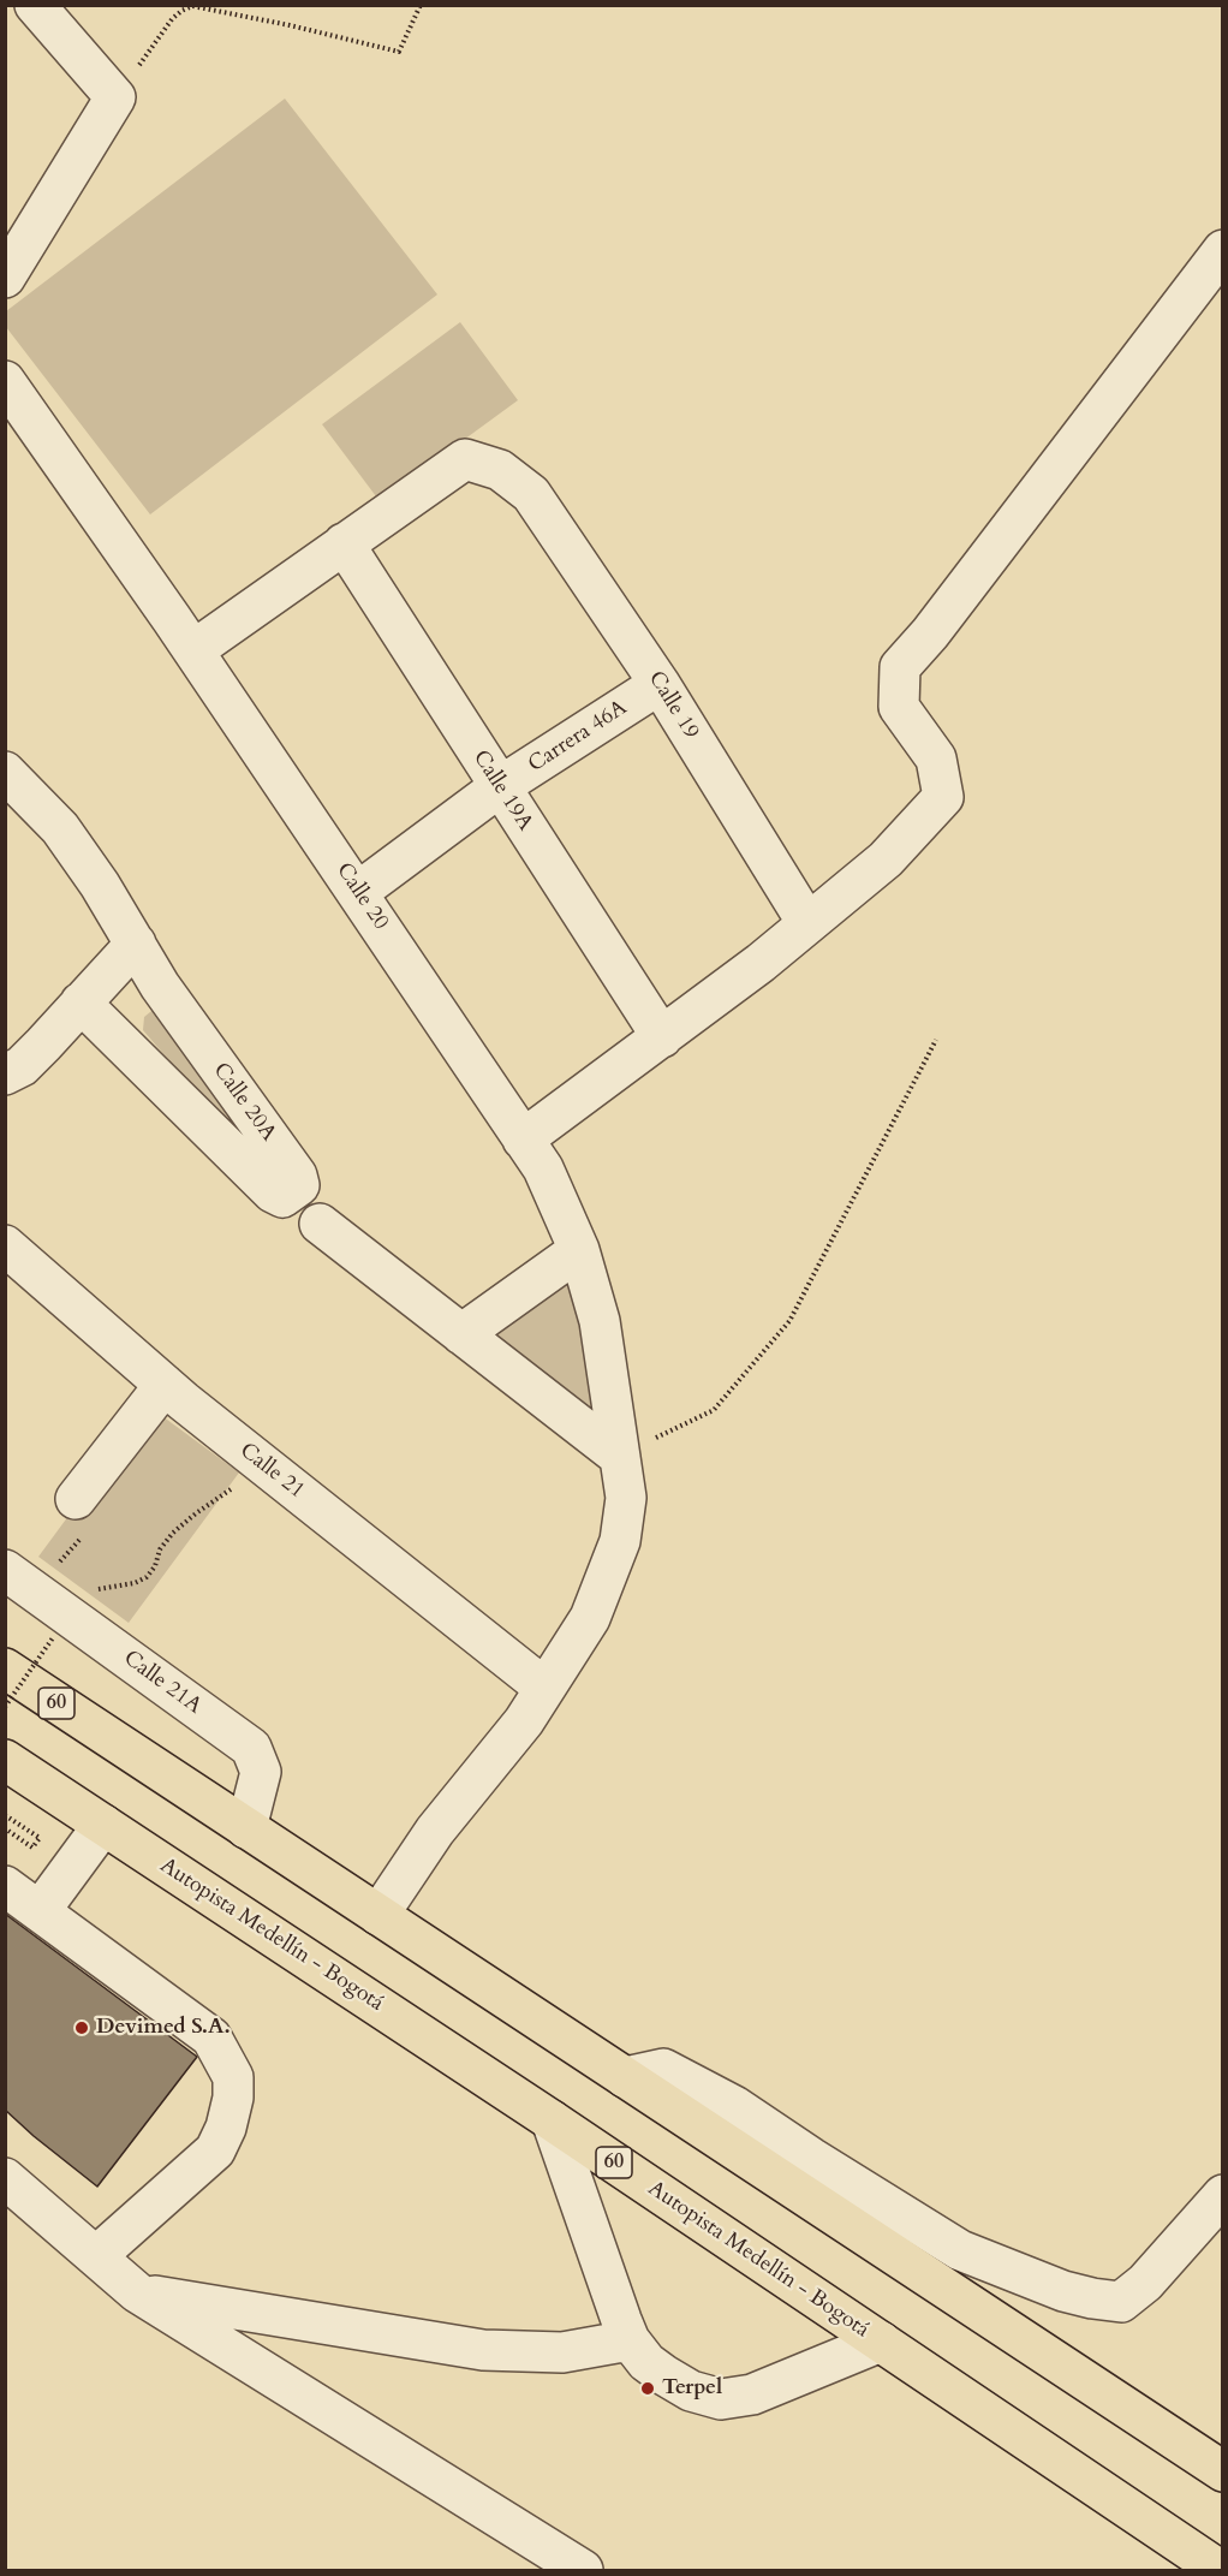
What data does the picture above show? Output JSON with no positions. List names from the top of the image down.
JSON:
{
  "streets": {
    "highway": ["60", "Autopista Medellín - Bogotá"],
    "street": [
      "Calle 19",
      "Carrera 46A",
      "Calle 19A",
      "Calle 20",
      "Calle 20A",
      "Calle 21",
      "Calle 21A"
    ]
  },
  "crossings": [
    ["Calle 19", "Carrera 46A"],
    ["Calle 19", "Calle 19A"],
    ["Carrera 46A", "Calle 19A"],
    ["Carrera 46A", "Calle 20"],
    ["Calle 20", "Calle 21"],
    ["Calle 20", "60"],
    ["Calle 21A", "60"]
  ],
  "places": ["Devimed S.A.", "Terpel"]
}
